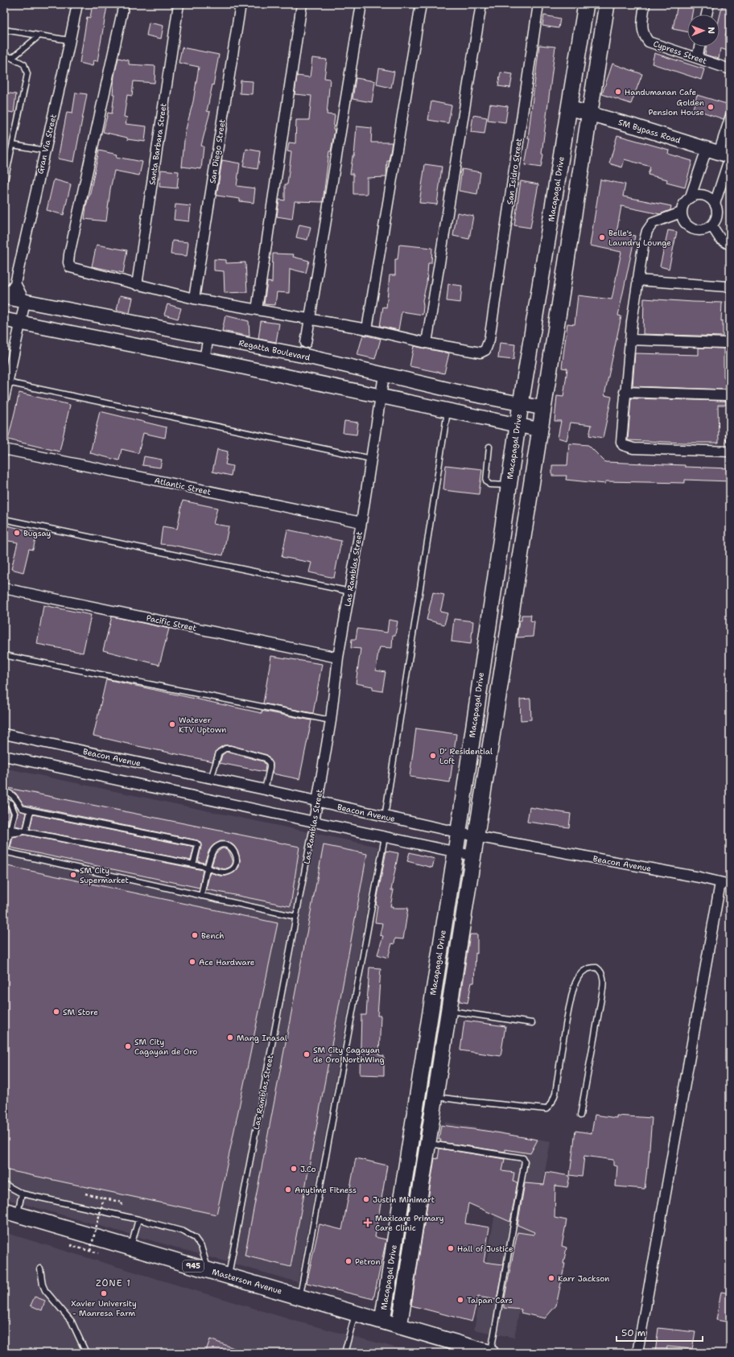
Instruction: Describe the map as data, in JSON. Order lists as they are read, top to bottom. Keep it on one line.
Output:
{"streets":{"main road":["Macapagal Drive","945","Masterson Avenue"],"street":["Cypress Street","SM Bypass Road","Gran Via Street","Santa Barbara Street","San Diego Street","San Isidro Street","Regatta Boulevard","Atlantic Street","Las Ramblas Street","Pacific Street","Beacon Avenue"]},"crossings":[["SM Bypass Road","Macapagal Drive"],["Gran Via Street","Regatta Boulevard"],["Macapagal Drive","Regatta Boulevard"],["Macapagal Drive","Beacon Avenue"],["Macapagal Drive","Masterson Avenue"],["Regatta Boulevard","Las Ramblas Street"],["Atlantic Street","Las Ramblas Street"],["Las Ramblas Street","Pacific Street"],["Las Ramblas Street","Beacon Avenue"],["Las Ramblas Street","Masterson Avenue"]],"districts":["ZONE 1"],"places":{"other":["Handumanan Cafe","Golden Pension House","Belle's Laundry Lounge","Bugsay","Watever KTV Uptown","D' Residential Loft","SM City Supermarket","Bench","Ace Hardware","SM Store","Mang Inasal","SM City Cagayan de Oro","SM City Cagayan de Oro NorthWing","J.Co","Anytime Fitness","Justin Minimart","Hall of Justice","Petron","Karr Jackson","Xavier University - Manresa Farm","Taipan Cars"],"health":["Maxicare Primary Care Clinic"]},"scale_bar":"50 m","north":"right"}
